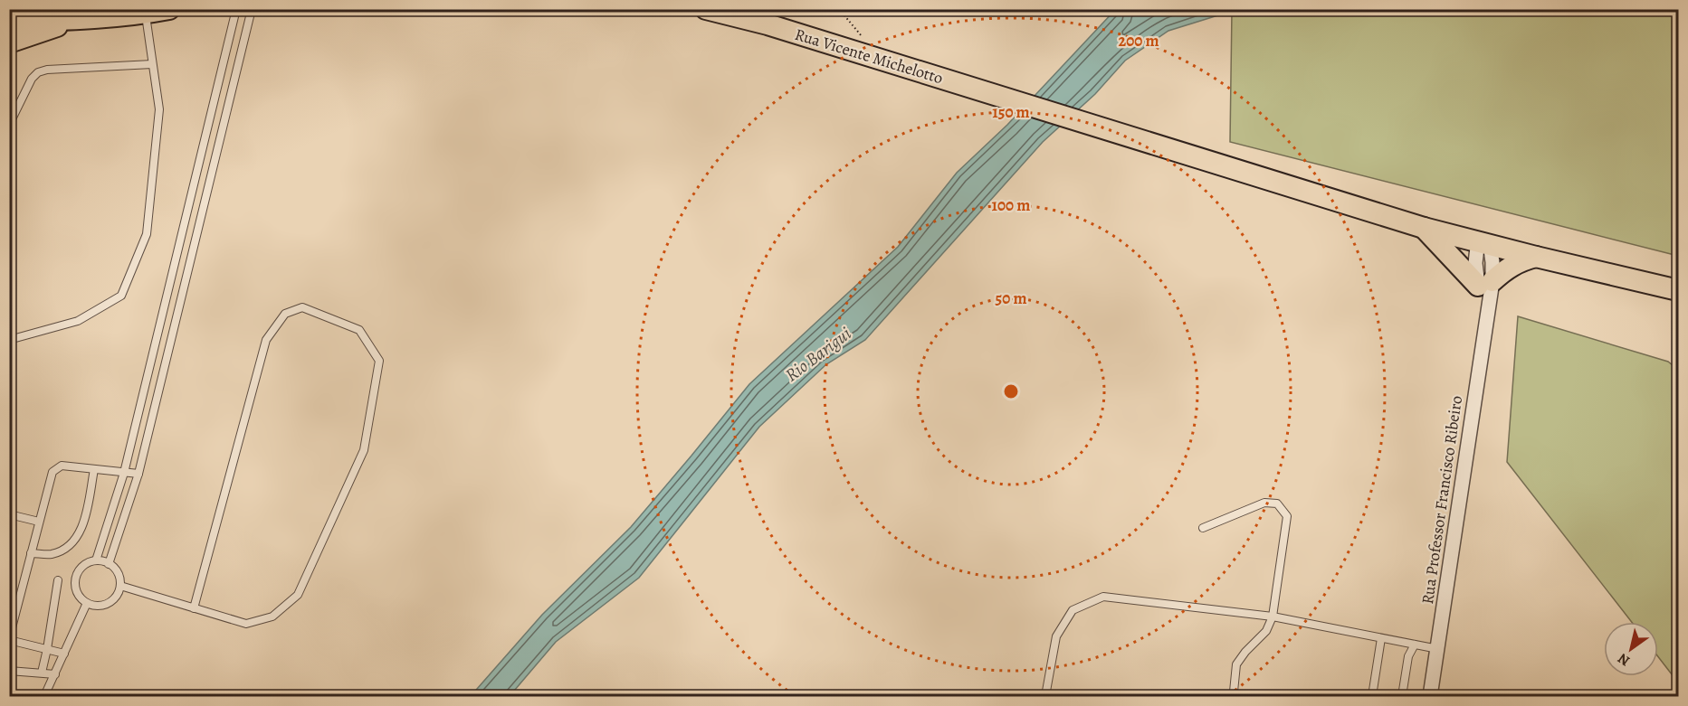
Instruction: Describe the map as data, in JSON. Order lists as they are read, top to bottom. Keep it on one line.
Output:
{"streets":{"main road":["Rua Vicente Michelotto"],"street":["Rua Professor Francisco Ribeiro"]},"crossings":[["Rua Vicente Michelotto","Rua Professor Francisco Ribeiro"]],"water":["Rio Barigui"],"north":"bottom left","rings":["200 m","150 m","100 m","50 m"]}
